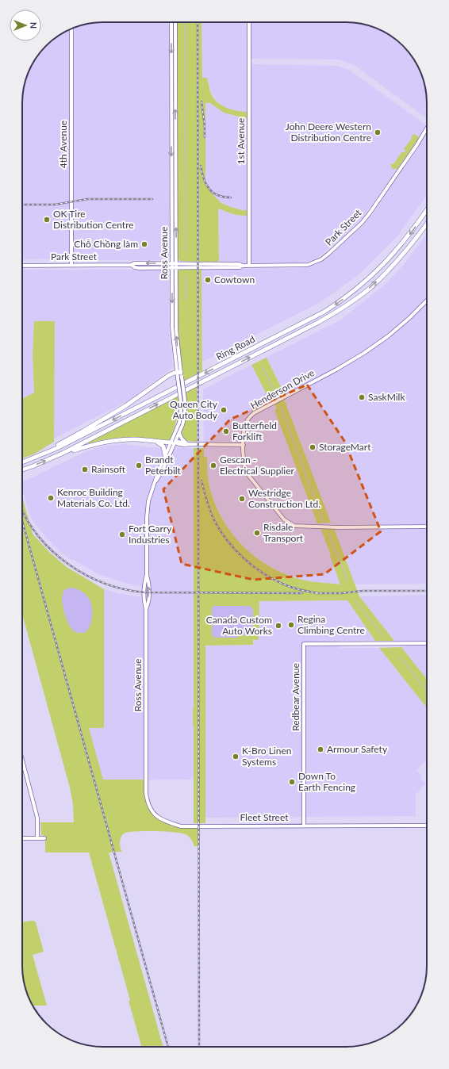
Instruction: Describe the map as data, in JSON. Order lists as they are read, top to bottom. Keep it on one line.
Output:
{"streets":{"highway":["Ring Road"],"street":["1st Avenue","4th Avenue","Park Street","Ross Avenue","Henderson Drive","Redbear Avenue","Fleet Street"]},"crossings":[["1st Avenue","Park Street"],["4th Avenue","Park Street"],["Park Street","Ross Avenue"],["Ross Avenue","Fleet Street"],["Redbear Avenue","Fleet Street"]],"places":["John Deere Western Distribution Centre","OK Tire Distribution Centre","Chỗ Chồng làm","Cowtown","SaskMilk","Queen City Auto Body","Butterfield Forklift","StorageMart","Brandt Peterbilt","Gescan - Electrical Supplier","Rainsoft","Kenroc Building Materials Co. Ltd.","Westridge Construction Ltd.","Risdale Transport","Fort Garry Industries","Regina Climbing Centre","Canada Custom Auto Works","Armour Safety","K-Bro Linen Systems","Down To Earth Fencing"],"north":"right"}
